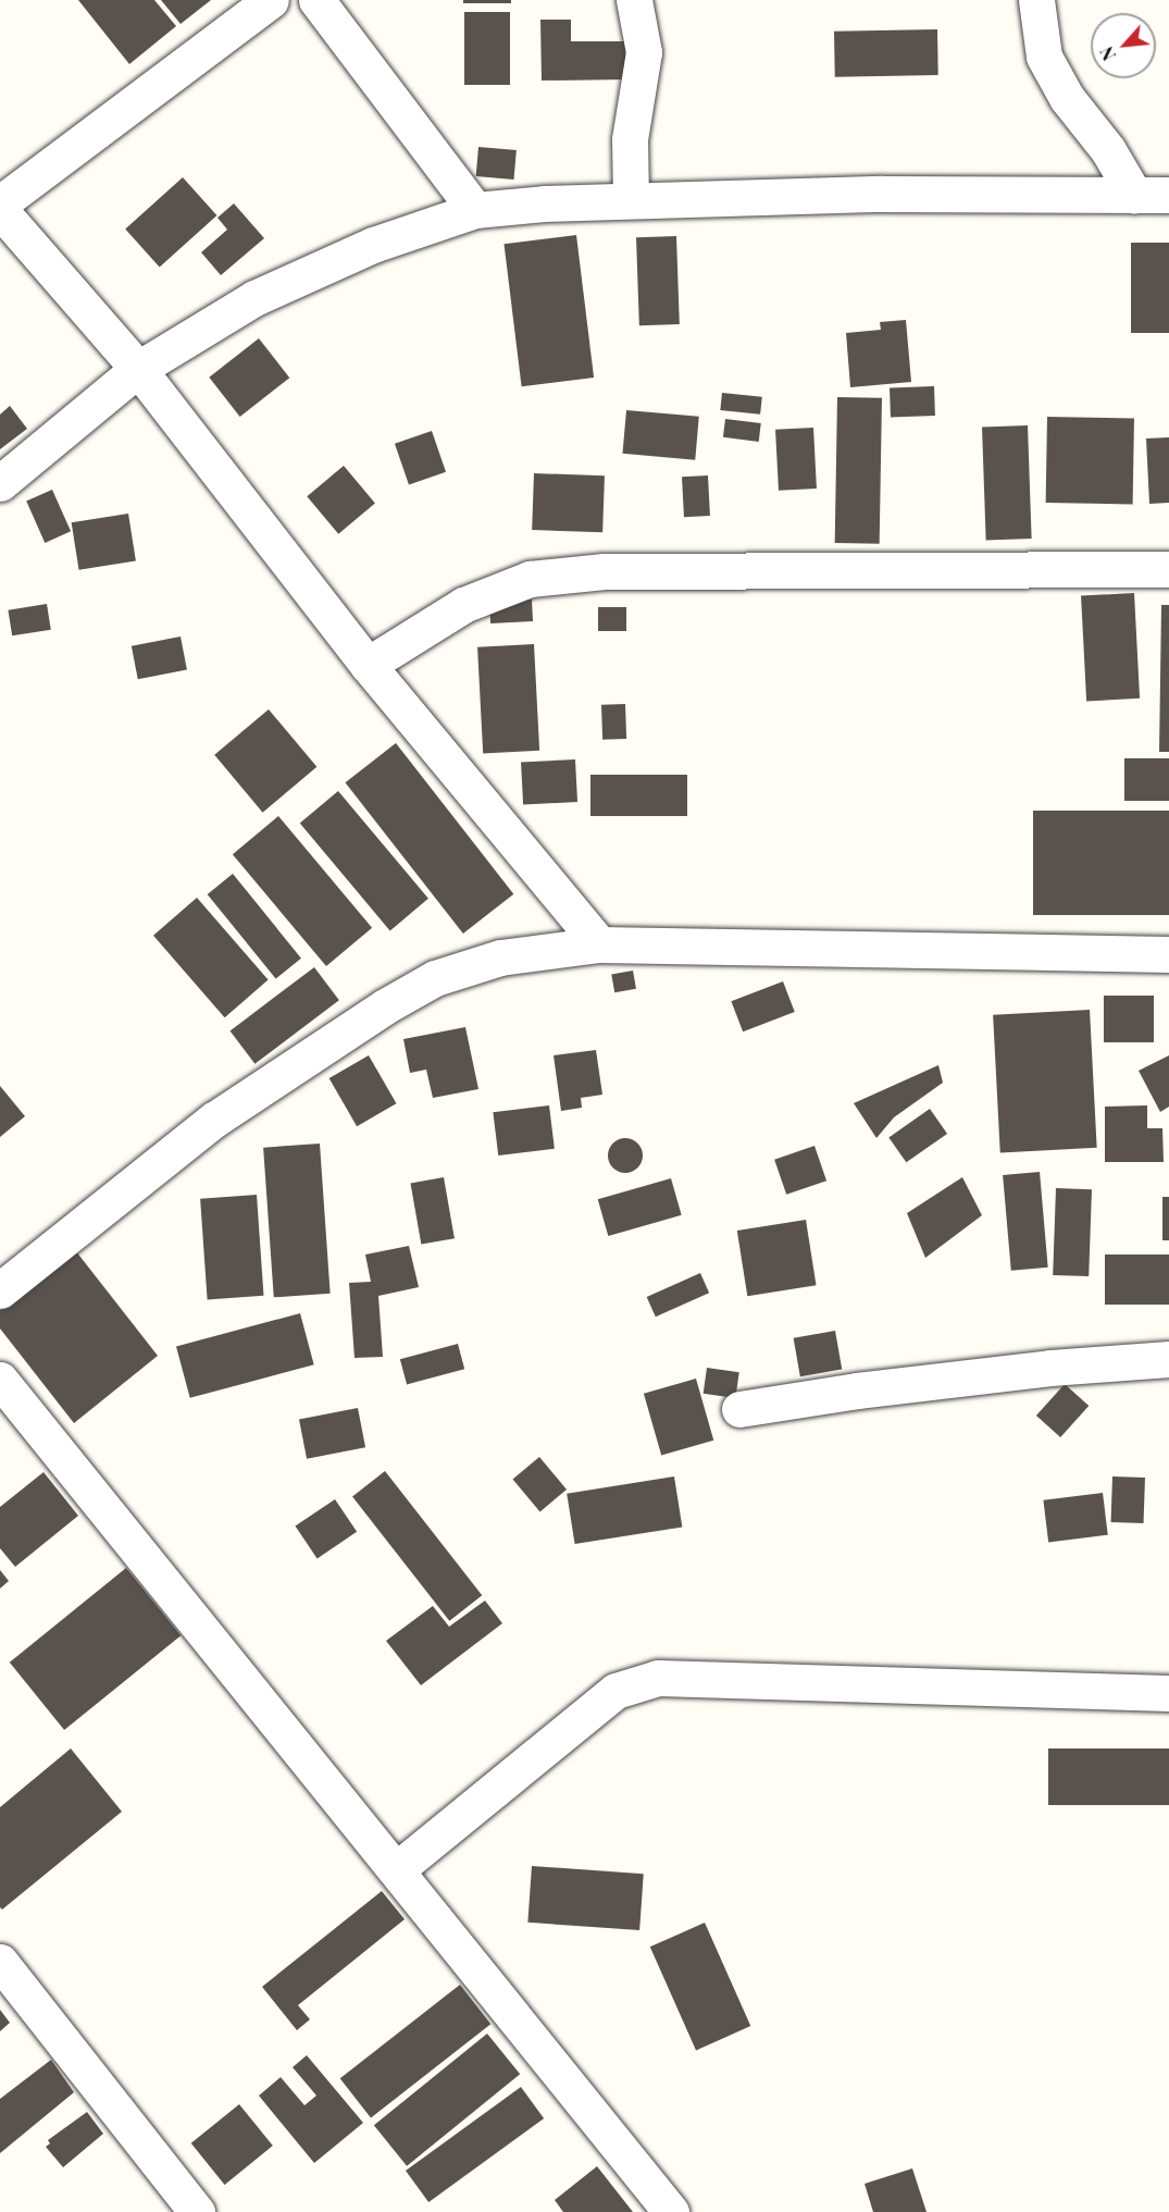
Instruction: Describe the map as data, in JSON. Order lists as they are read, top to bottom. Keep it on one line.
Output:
{"north":"bottom left"}
